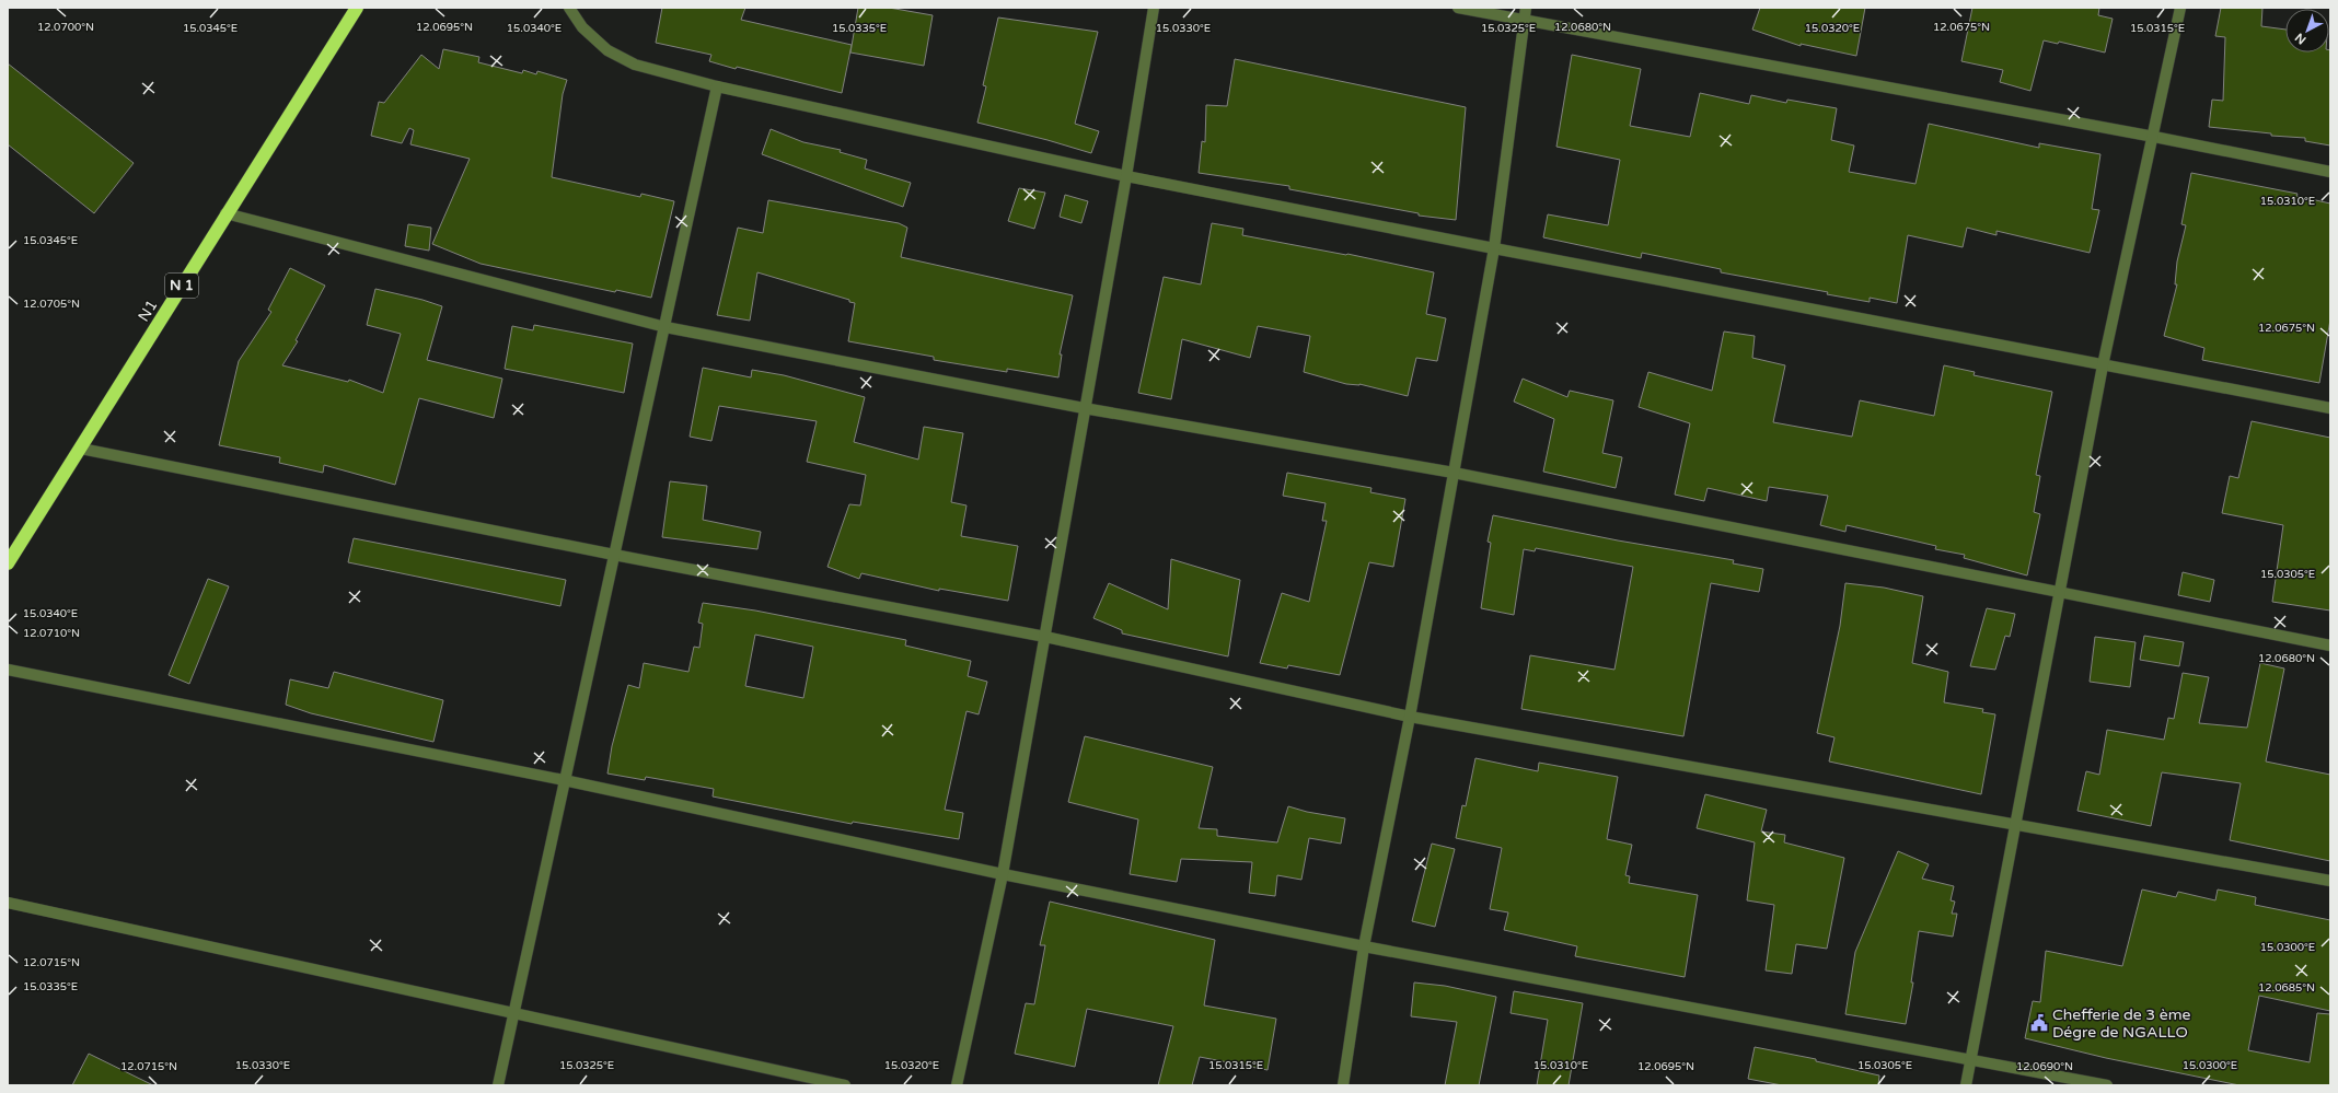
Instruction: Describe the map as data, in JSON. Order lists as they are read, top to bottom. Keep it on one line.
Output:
{"streets":{"highway":["N 1","N1"]},"places":{"public building":["Chefferie de 3 ème Dégre de NGALLO"]},"north":"bottom left","coordinates":["12.0700°N","12.0695°N","12.0680°N","12.0675°N","15.0340°E","15.0345°E","15.0335°E","15.0330°E","15.0325°E","15.0320°E","15.0315°E","15.0310°E","12.0705°N","15.0305°E","12.0710°N","15.0300°E","12.0715°N","12.0685°N","12.0690°N"]}
